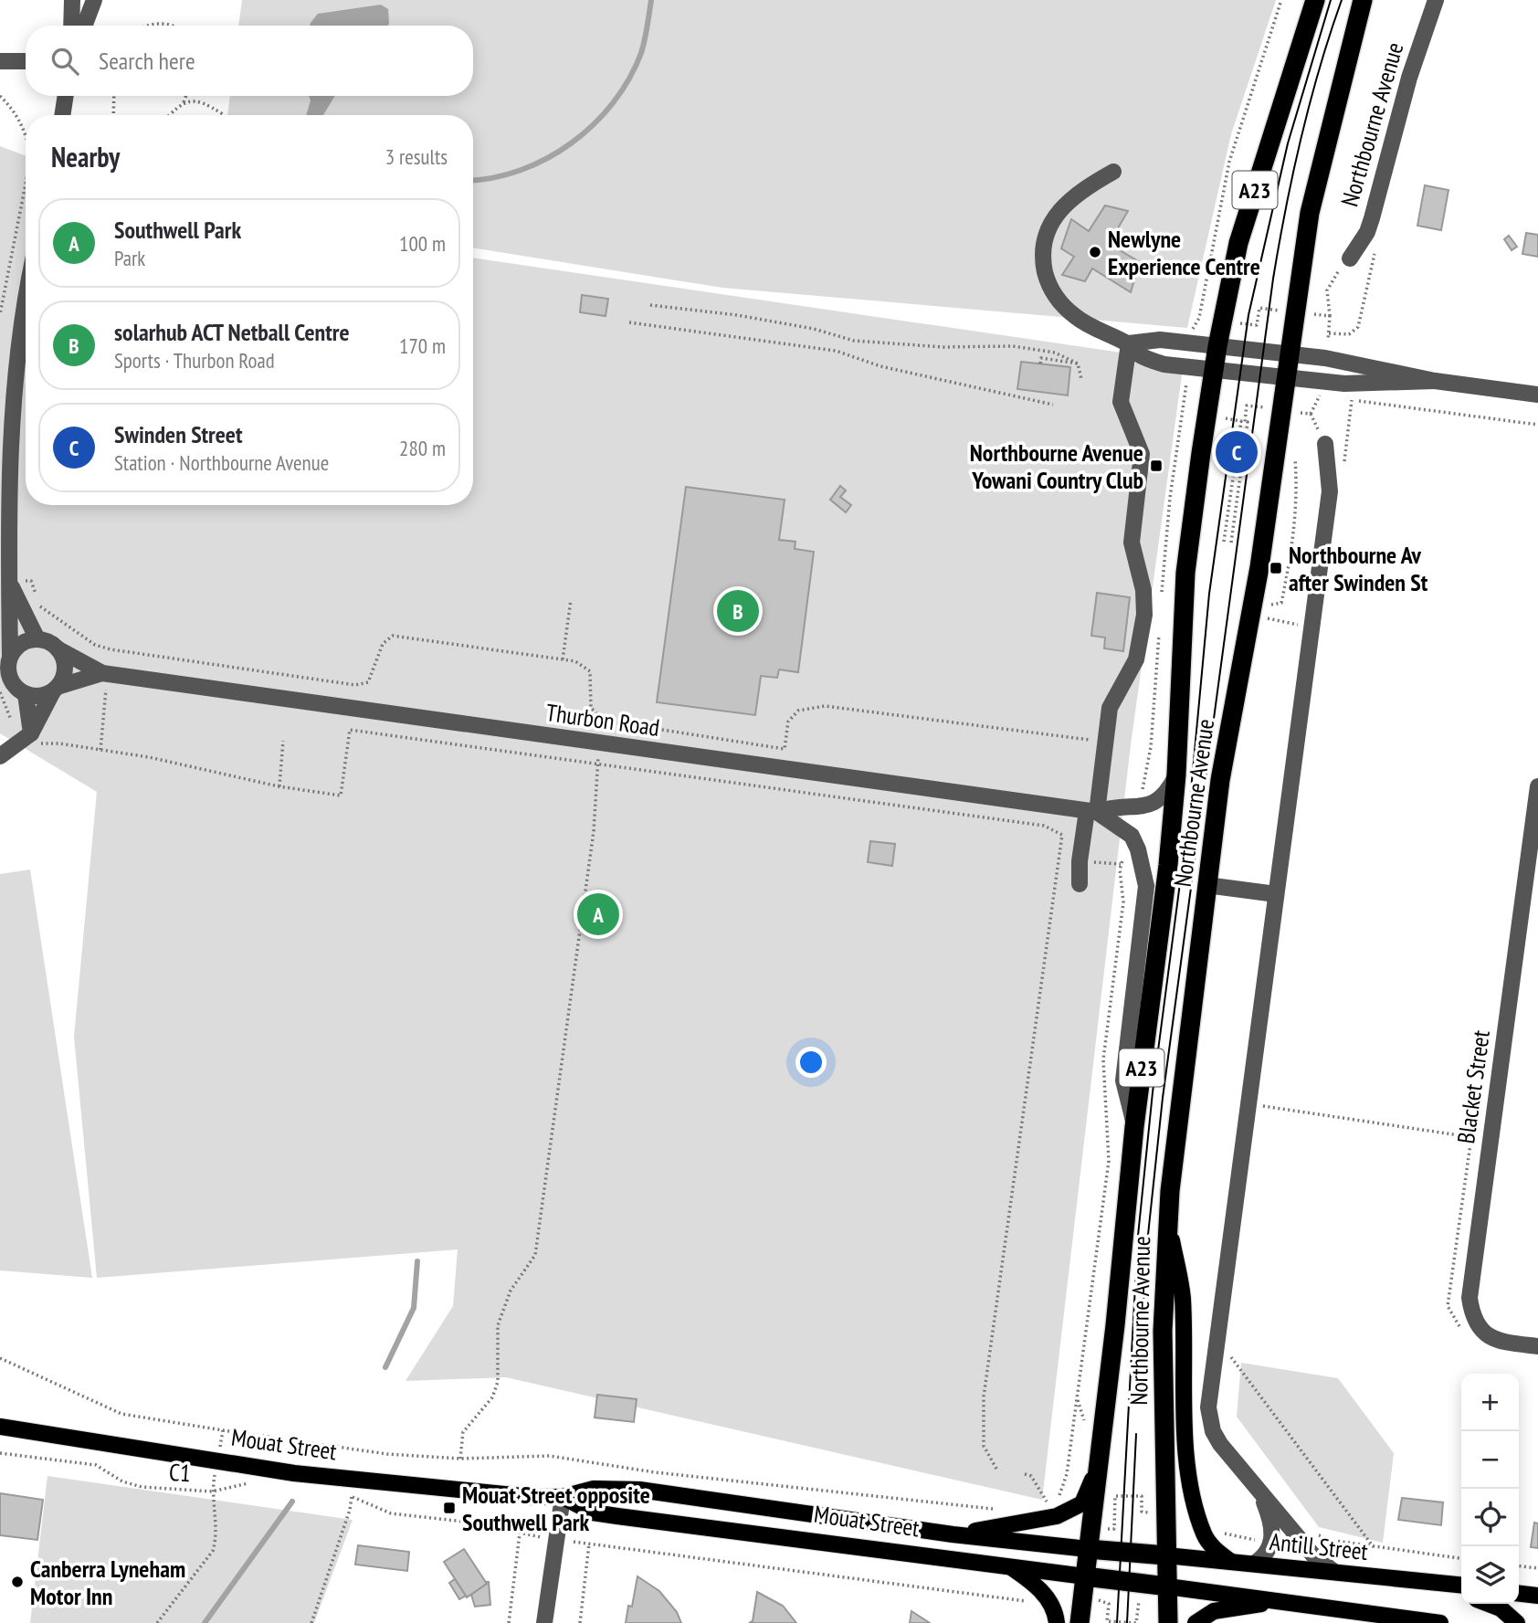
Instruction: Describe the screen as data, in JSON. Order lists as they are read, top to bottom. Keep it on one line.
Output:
{"streets":{"highway":["Northbourne Avenue","A23","Mouat Street"],"main road":["Antill Street"],"street":["Thurbon Road","Blacket Street"],"path":["C1"]},"crossings":[["Northbourne Avenue","Thurbon Road"],["Northbourne Avenue","Mouat Street"],["Northbourne Avenue","Antill Street"],["Mouat Street","Antill Street"]],"places":{"other":["Newlyne Experience Centre","Canberra Lyneham Motor Inn"],"transit":["Northbourne Avenue Yowani Country Club","Northbourne Av after Swinden St","Mouat Street opposite Southwell Park"]},"page":{"search":"Search here","heading":["Nearby","3 results"],"list":[{"mark":"A","name":"Southwell Park","note":"Park","value":"100 m"},{"mark":"B","name":"solarhub ACT Netball Centre","note":"Sports · Thurbon Road","value":"170 m"},{"mark":"C","name":"Swinden Street","note":"Station · Northbourne Avenue","value":"280 m"}],"pins":["C","B","A"],"map_buttons":["+","−"]}}
